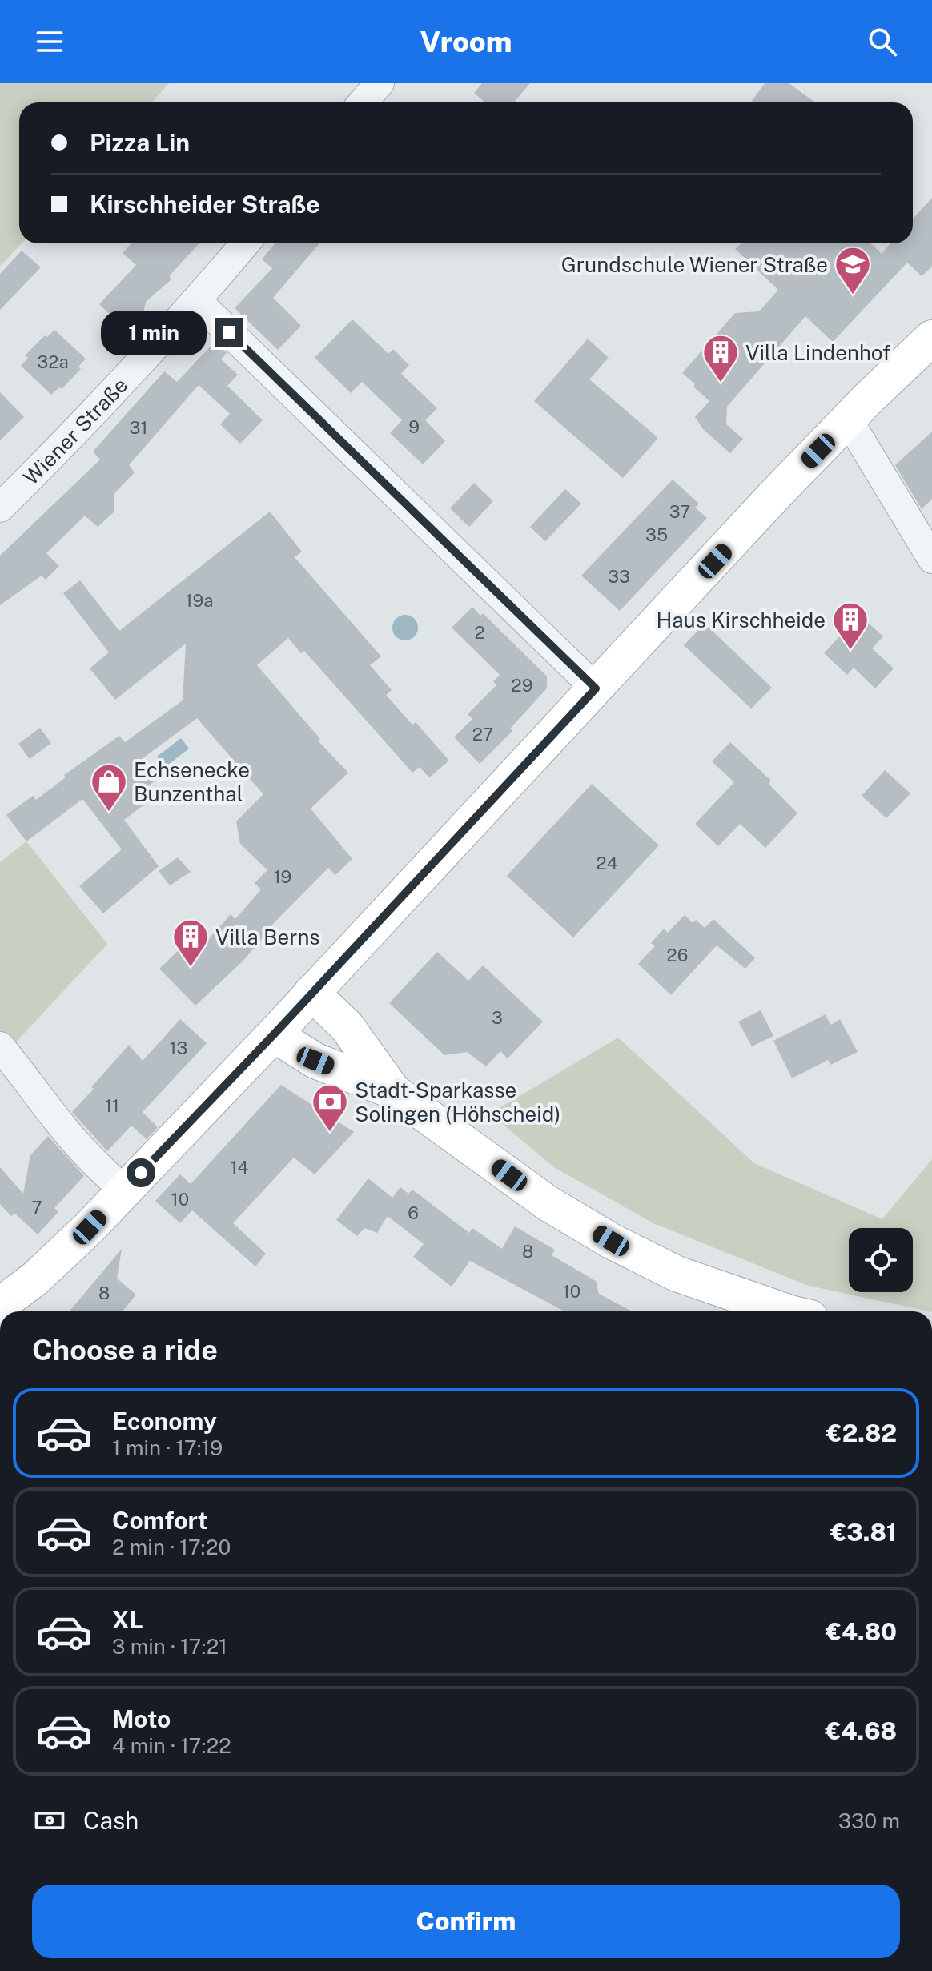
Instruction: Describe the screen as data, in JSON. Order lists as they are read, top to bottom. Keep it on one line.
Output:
{"streets":{"street":["Wiener Straße"]},"places":{"school or university":["Grundschule Wiener Straße"],"building":["Villa Lindenhof","Haus Kirschheide","Villa Berns"],"shop":["Echsenecke Bunzenthal"],"bank":["Stadt-Sparkasse Solingen (Höhscheid)"]},"house_numbers":["32a","9","31","37","35","33","19a","2","29","27","24","19","26","3","13","11","14","10","7","6","8","10","8"],"page":{"header":"Vroom","banner":["Pizza Lin","Kirschheider Straße"],"bubble":"1 min","heading":"Choose a ride","list":[{"name":"Economy","note":"1 min · 17:19","value":"€2.82"},{"name":"Comfort","note":"2 min · 17:20","value":"€3.81"},{"name":"XL","note":"3 min · 17:21","value":"€4.80"},{"name":"Moto","note":"4 min · 17:22","value":"€4.68"}],"pay":["Cash","330 m"],"buttons":"Confirm"}}
